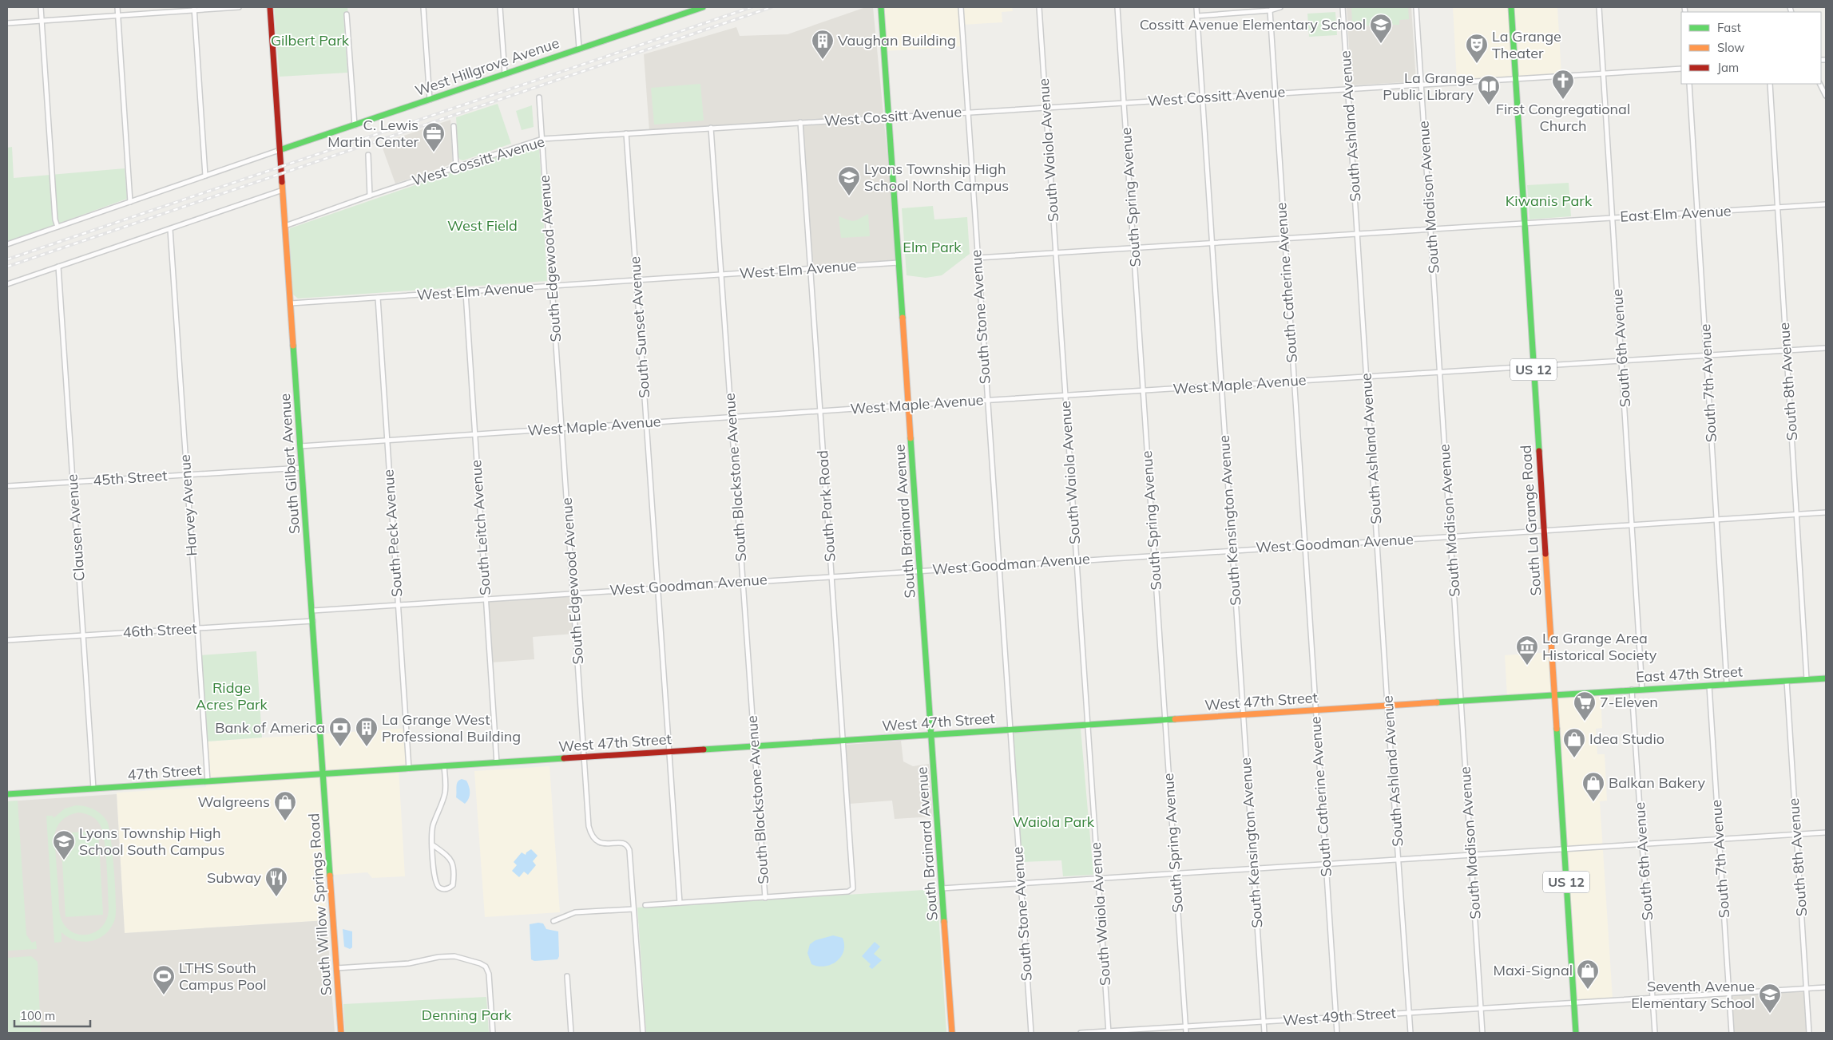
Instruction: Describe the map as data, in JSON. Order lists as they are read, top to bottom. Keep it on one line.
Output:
{"streets":{"main road":["West Hillgrove Avenue","US 12","South Gilbert Avenue","South La Grange Road","South Brainard Avenue","East 47th Street","West 47th Street","47th Street","South Willow Springs Road"],"street":["West Cossitt Avenue","South Ashland Avenue","South Waiola Avenue","South Spring Avenue","South Madison Avenue","East Elm Avenue","South Edgewood Avenue","West Elm Avenue","South Catherine Avenue","South Stone Avenue","South Sunset Avenue","South 6th Avenue","South 8th Avenue","South 7th Avenue","West Maple Avenue","South Blackstone Avenue","45th Street","Harvey Avenue","South Park Road","South Kensington Avenue","Clausen Avenue","South Leitch Avenue","South Peck Avenue","West Goodman Avenue","46th Street","West 49th Street"]},"crossings":[["West Hillgrove Avenue","South Gilbert Avenue"],["West Cossitt Avenue","South Ashland Avenue"],["West Cossitt Avenue","South Waiola Avenue"],["West Cossitt Avenue","South Spring Avenue"],["West Cossitt Avenue","South Madison Avenue"],["West Cossitt Avenue","South Edgewood Avenue"],["West Cossitt Avenue","South Catherine Avenue"],["West Cossitt Avenue","South Stone Avenue"],["West Cossitt Avenue","South Sunset Avenue"],["West Cossitt Avenue","South 6th Avenue"],["West Cossitt Avenue","South Gilbert Avenue"],["West Cossitt Avenue","South Blackstone Avenue"],["West Cossitt Avenue","South Park Road"],["West Cossitt Avenue","South Kensington Avenue"],["West Cossitt Avenue","South La Grange Road"],["West Cossitt Avenue","South Brainard Avenue"],["South Ashland Avenue","West Maple Avenue"],["South Ashland Avenue","West Goodman Avenue"],["South Ashland Avenue","West 47th Street"],["South Ashland Avenue","West 49th Street"],["South Waiola Avenue","West Maple Avenue"],["South Waiola Avenue","West Goodman Avenue"],["South Waiola Avenue","West 47th Street"],["South Waiola Avenue","West 49th Street"],["South Spring Avenue","West Maple Avenue"],["South Spring Avenue","West Goodman Avenue"],["South Spring Avenue","West 47th Street"],["South Spring Avenue","West 49th Street"],["South Madison Avenue","West Maple Avenue"],["South Madison Avenue","West Goodman Avenue"],["South Madison Avenue","West 47th Street"],["South Madison Avenue","West 49th Street"],["East Elm Avenue","South 6th Avenue"],["East Elm Avenue","South 8th Avenue"],["East Elm Avenue","South 7th Avenue"],["East Elm Avenue","South La Grange Road"],["South Edgewood Avenue","West Elm Avenue"],["South Edgewood Avenue","West Maple Avenue"],["South Edgewood Avenue","West Goodman Avenue"],["South Edgewood Avenue","West 47th Street"],["West Elm Avenue","South Sunset Avenue"],["West Elm Avenue","South Gilbert Avenue"],["West Elm Avenue","South Blackstone Avenue"],["West Elm Avenue","South Park Road"],["West Elm Avenue","South Brainard Avenue"],["West Elm Avenue","South Leitch Avenue"],["West Elm Avenue","South Peck Avenue"],["South Catherine Avenue","West Maple Avenue"],["South Catherine Avenue","West Goodman Avenue"],["South Catherine Avenue","West 47th Street"],["South Catherine Avenue","West 49th Street"],["South Stone Avenue","West Maple Avenue"],["South Stone Avenue","West Goodman Avenue"],["South Stone Avenue","West 47th Street"],["South Sunset Avenue","West Maple Avenue"],["South Sunset Avenue","West Goodman Avenue"],["South Sunset Avenue","West 47th Street"],["South 6th Avenue","West Maple Avenue"],["South 6th Avenue","West Goodman Avenue"],["South 6th Avenue","East 47th Street"],["South 6th Avenue","West 49th Street"],["South 8th Avenue","West Maple Avenue"],["South 8th Avenue","West Goodman Avenue"],["South 8th Avenue","East 47th Street"],["South 8th Avenue","West 49th Street"],["South 7th Avenue","West Maple Avenue"],["South 7th Avenue","West Goodman Avenue"],["South 7th Avenue","East 47th Street"],["South 7th Avenue","West 49th Street"],["West Maple Avenue","South Gilbert Avenue"],["West Maple Avenue","South Blackstone Avenue"],["West Maple Avenue","South Park Road"],["West Maple Avenue","South Kensington Avenue"],["West Maple Avenue","South La Grange Road"],["West Maple Avenue","South Brainard Avenue"],["West Maple Avenue","South Leitch Avenue"],["West Maple Avenue","South Peck Avenue"],["South Gilbert Avenue","45th Street"],["South Gilbert Avenue","West Goodman Avenue"],["South Gilbert Avenue","46th Street"],["South Gilbert Avenue","West 47th Street"],["South Gilbert Avenue","47th Street"],["South Gilbert Avenue","South Willow Springs Road"],["South Blackstone Avenue","South Park Road"],["South Blackstone Avenue","West Goodman Avenue"],["South Blackstone Avenue","West 47th Street"],["45th Street","Harvey Avenue"],["45th Street","Clausen Avenue"],["Harvey Avenue","46th Street"],["Harvey Avenue","47th Street"],["South Park Road","West Goodman Avenue"],["South Park Road","West 47th Street"],["South Kensington Avenue","West Goodman Avenue"],["South Kensington Avenue","West 47th Street"],["South Kensington Avenue","West 49th Street"],["South La Grange Road","West Goodman Avenue"],["South La Grange Road","East 47th Street"],["South La Grange Road","West 47th Street"],["South La Grange Road","West 49th Street"],["South Brainard Avenue","West Goodman Avenue"],["South Brainard Avenue","West 47th Street"],["Clausen Avenue","46th Street"],["Clausen Avenue","47th Street"],["South Leitch Avenue","West Goodman Avenue"],["South Leitch Avenue","West 47th Street"],["South Peck Avenue","West Goodman Avenue"],["South Peck Avenue","West 47th Street"],["East 47th Street","West 47th Street"],["West 47th Street","47th Street"],["West 47th Street","South Willow Springs Road"],["47th Street","South Willow Springs Road"]],"parks":["Gilbert Park","Kiwanis Park","West Field","Elm Park","Ridge Acres Park","Waiola Park","Denning Park"],"places":{"school or university":["Cossitt Avenue Elementary School","Lyons Township High School North Campus","Lyons Township High School South Campus","Seventh Avenue Elementary School"],"building":["Vaughan Building","La Grange West Professional Building"],"theatre":["La Grange Theater"],"church":["First Congregational Church"],"library":["La Grange Public Library"],"office":["C. Lewis Martin Center"],"museum":["La Grange Area Historical Society"],"supermarket":["7-Eleven"],"bank":["Bank of America"],"shop":["Idea Studio","Balkan Bakery","Walgreens","Maxi-Signal"],"restaurant":["Subway"],"sports":["LTHS South Campus Pool"]},"legend":["Fast","Slow","Jam"],"scale_bar":"100 m"}
